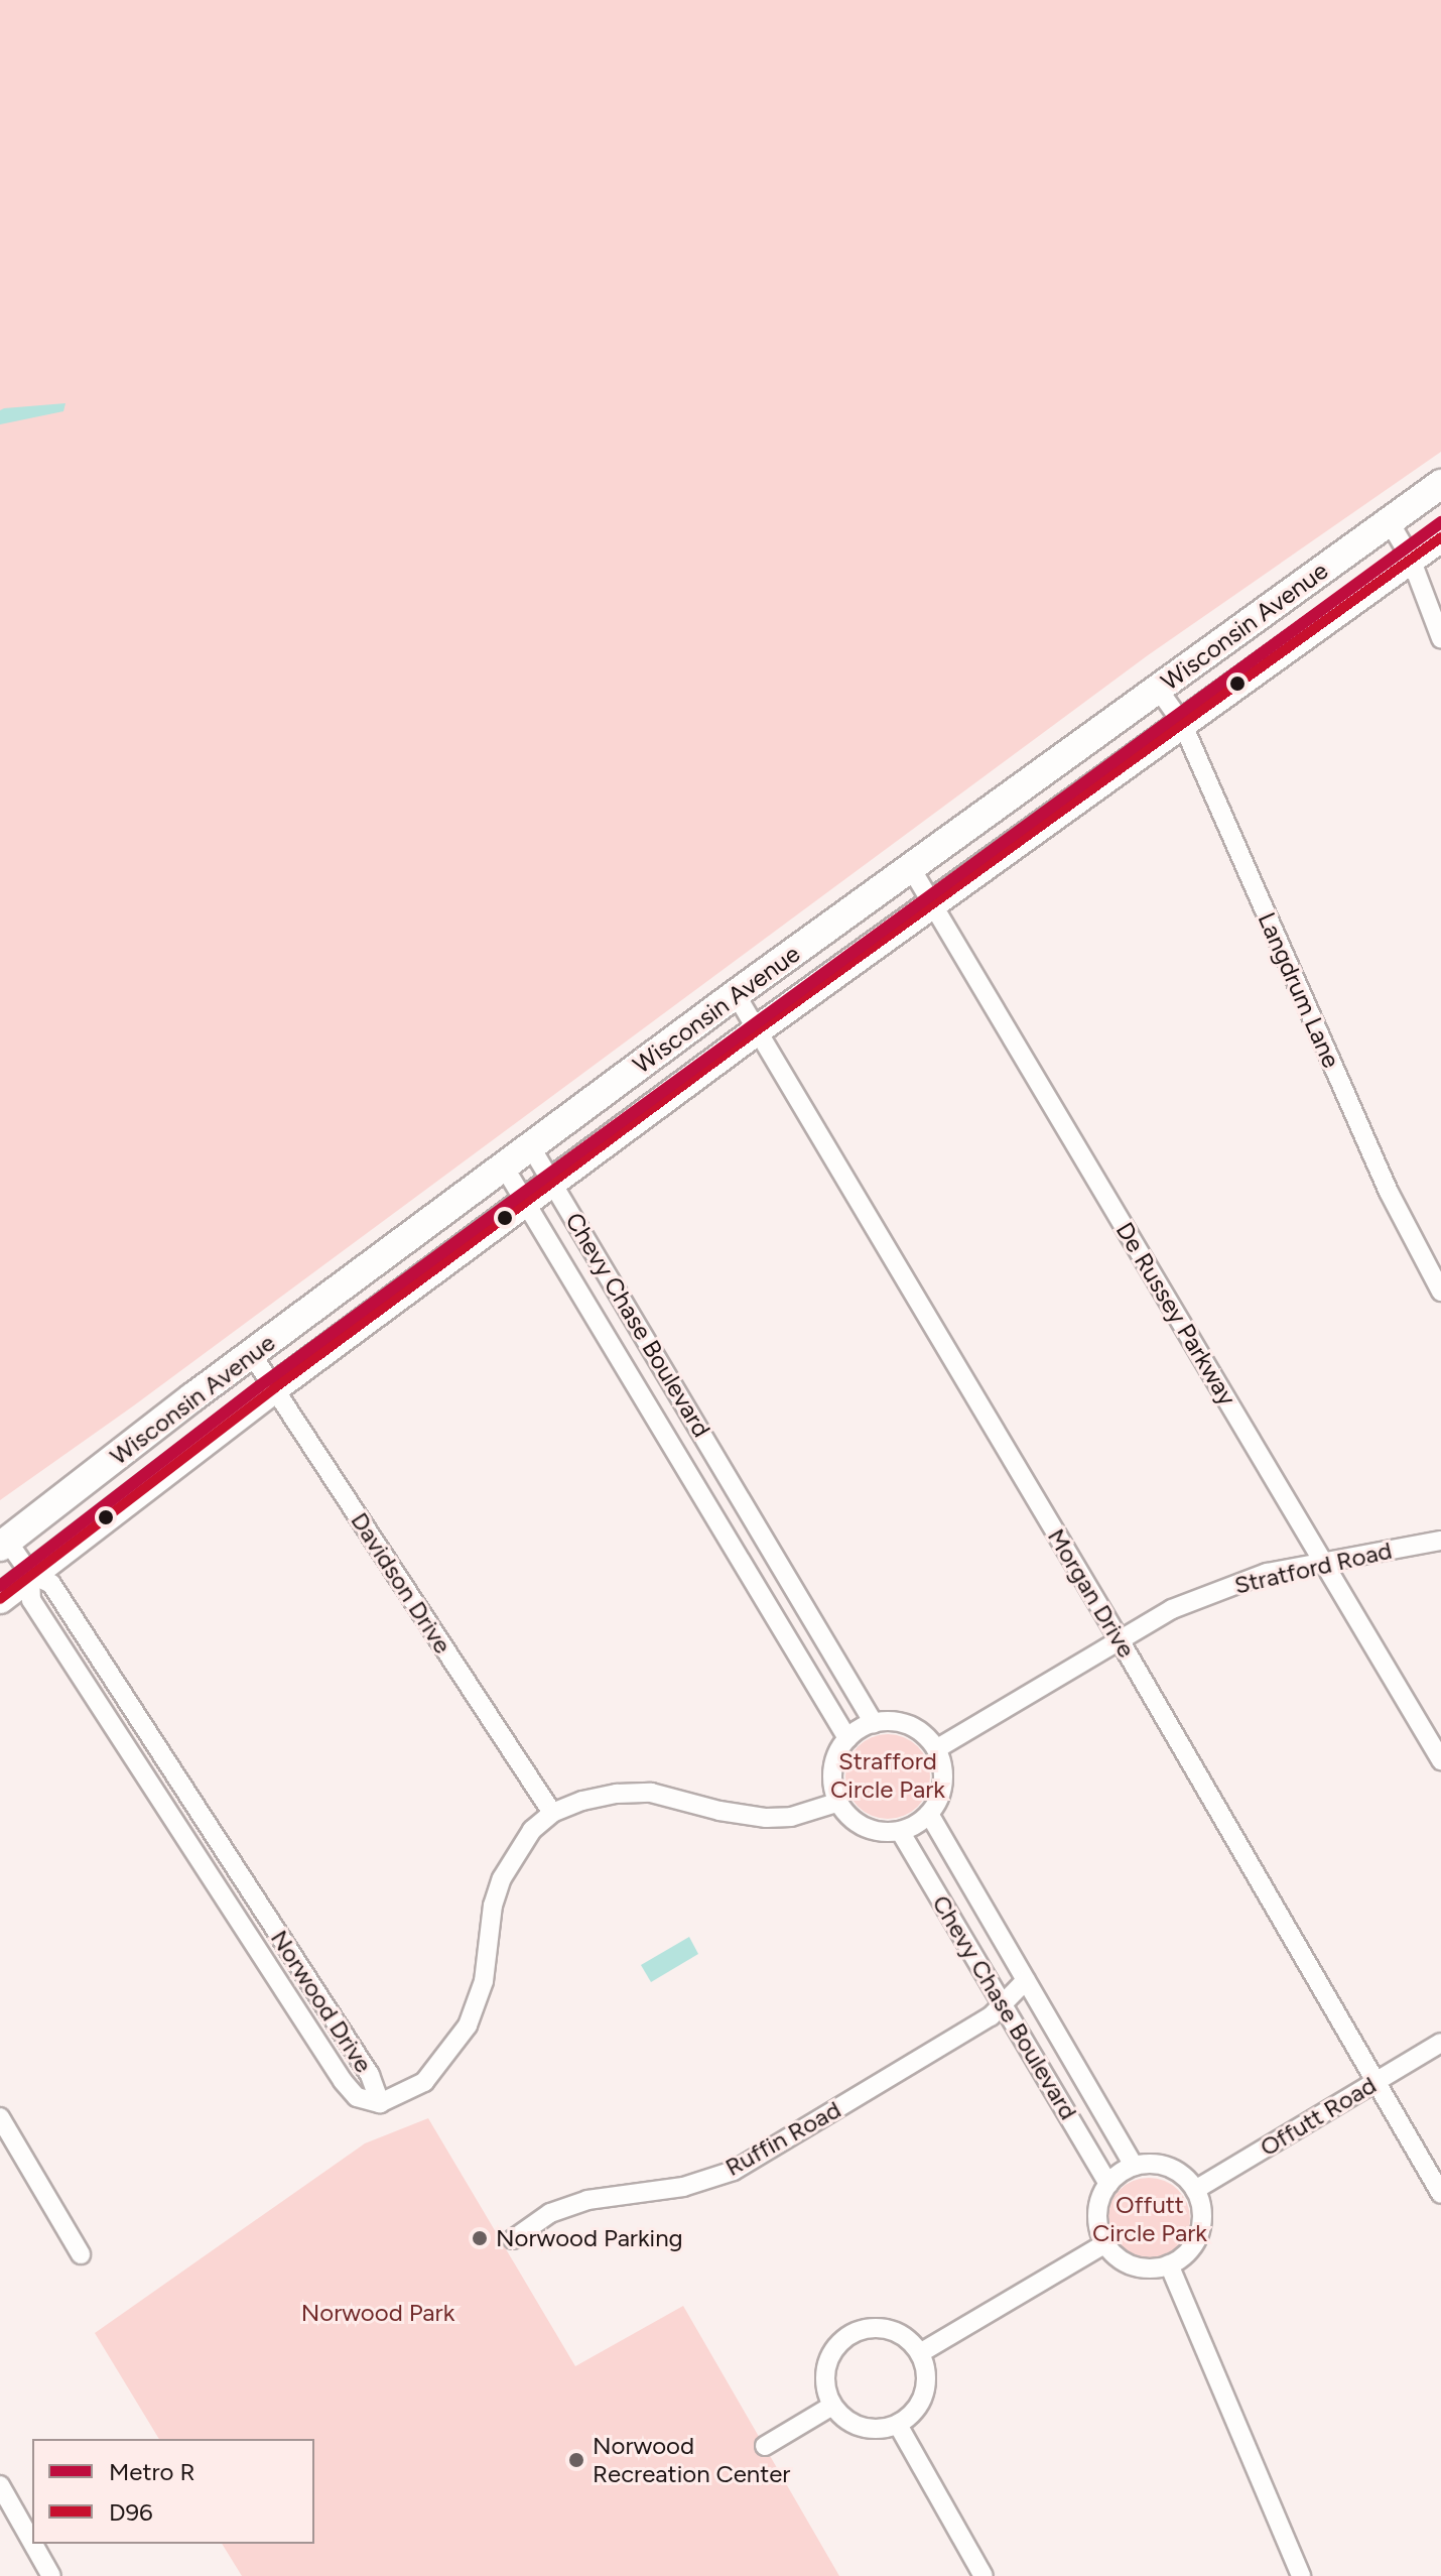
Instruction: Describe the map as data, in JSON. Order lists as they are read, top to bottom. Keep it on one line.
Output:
{"streets":{"main road":["Wisconsin Avenue"],"street":["Langdrum Lane","De Russey Parkway","Chevy Chase Boulevard","Stratford Road","Davidson Drive","Morgan Drive","Norwood Drive","Offutt Road","Ruffin Road"]},"crossings":[["Wisconsin Avenue","Langdrum Lane"],["Wisconsin Avenue","De Russey Parkway"],["Wisconsin Avenue","Chevy Chase Boulevard"],["Wisconsin Avenue","Davidson Drive"],["Wisconsin Avenue","Morgan Drive"],["Wisconsin Avenue","Norwood Drive"],["De Russey Parkway","Stratford Road"],["Chevy Chase Boulevard","Stratford Road"],["Chevy Chase Boulevard","Offutt Road"],["Chevy Chase Boulevard","Ruffin Road"],["Stratford Road","Morgan Drive"],["Morgan Drive","Offutt Road"]],"parks":["Strafford Circle Park","Offutt Circle Park","Norwood Park"],"places":["Norwood Parking","Norwood Recreation Center"],"lines":["metro line R","transit line D96"],"legend":["Metro R","D96"]}
